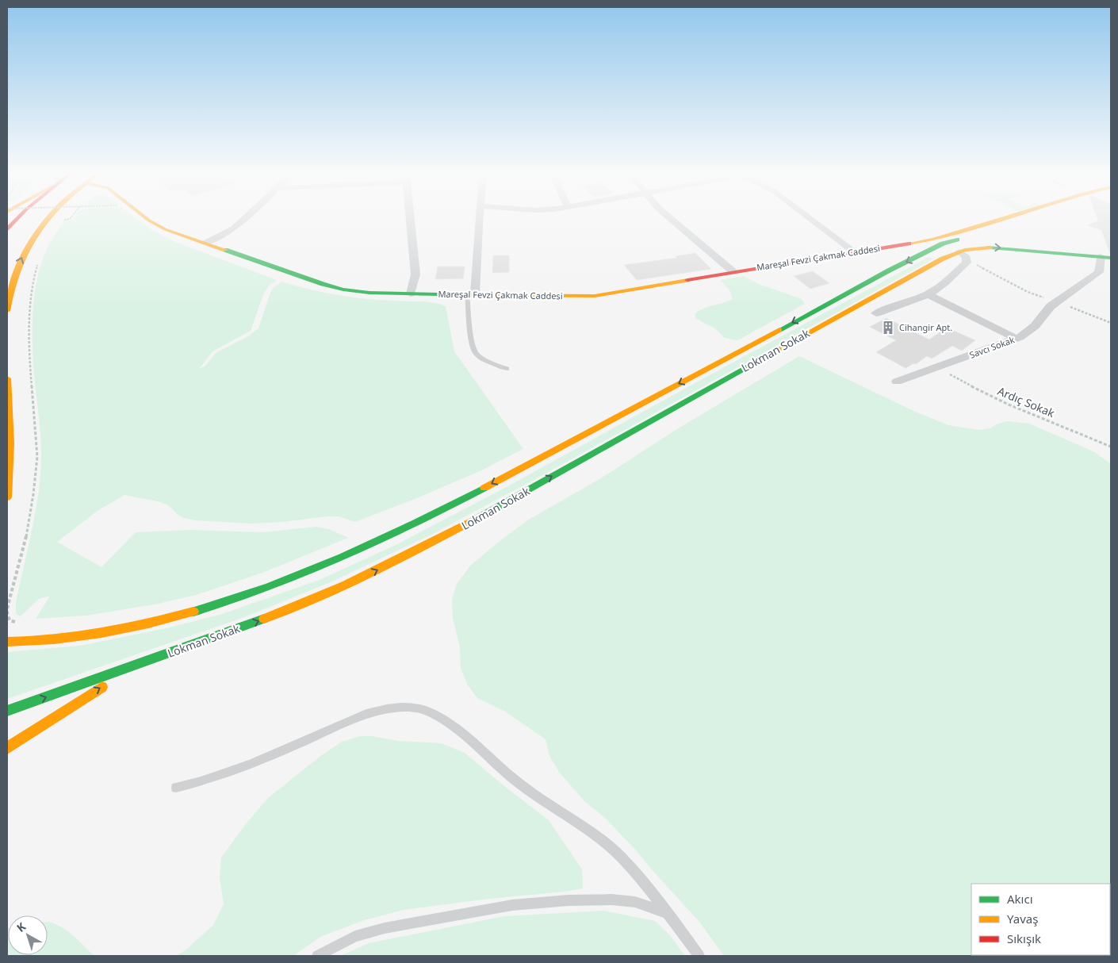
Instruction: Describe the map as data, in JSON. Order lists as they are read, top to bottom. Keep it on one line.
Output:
{"streets":{"main road":["Mareşal Fevzi Çakmak Caddesi","Lokman Sokak"],"street":["Savcı Sokak"],"path":["Ardıç Sokak"]},"crossings":[["Savcı Sokak","Ardıç Sokak"]],"places":{"building":["Cihangir Apt."]},"legend":["Akıcı","Yavaş","Sıkışık"],"north":"top left"}
